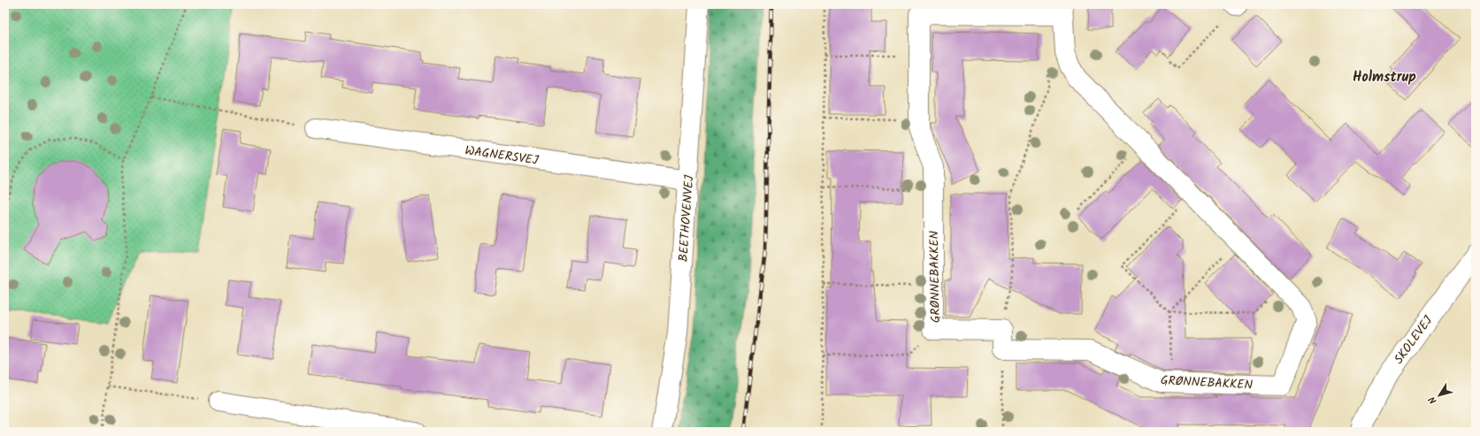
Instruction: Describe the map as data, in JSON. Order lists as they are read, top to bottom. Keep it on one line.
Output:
{"streets":{"street":["WAGNERSVEJ","BEETHOVENVEJ","GRØNNEBAKKEN","SKOLEVEJ"]},"crossings":[["WAGNERSVEJ","BEETHOVENVEJ"]],"districts":["Holmstrup"],"north":"bottom left"}
